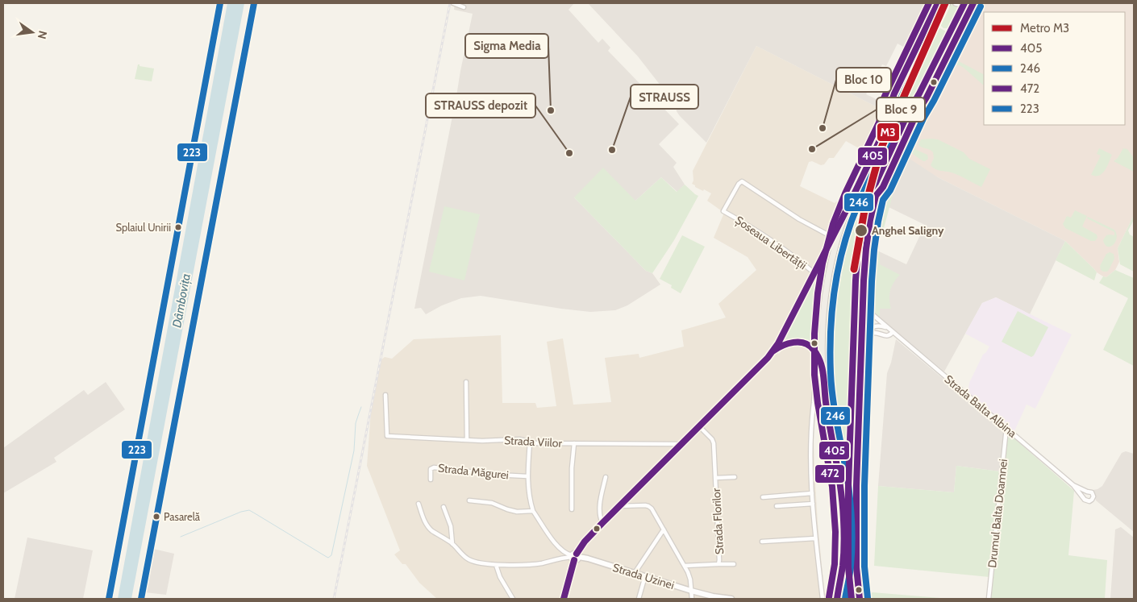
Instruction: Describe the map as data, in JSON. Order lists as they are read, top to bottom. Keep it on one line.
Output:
{"streets":{"main road":["Șoseaua Libertății","Strada Uzinei"],"street":["Strada Balta Albina","Strada Viilor","Strada Măgurei","Drumul Balta Doamnei","Strada Florilor"]},"crossings":[["Șoseaua Libertății","Strada Viilor"],["Șoseaua Libertății","Strada Florilor"],["Șoseaua Libertății","Strada Uzinei"],["Strada Balta Albina","Drumul Balta Doamnei"]],"water":["Dâmbovița"],"places":["Sigma Media","Bloc 10","Bloc 9","STRAUSS","STRAUSS depozit","Splaiul Unirii","Anghel Saligny","Pasarelă"],"lines":["metro line M3","transit line 405","transit line 472","transit line 223","transit line 246"],"legend":["Metro M3","405","246","472","223"],"north":"right"}
